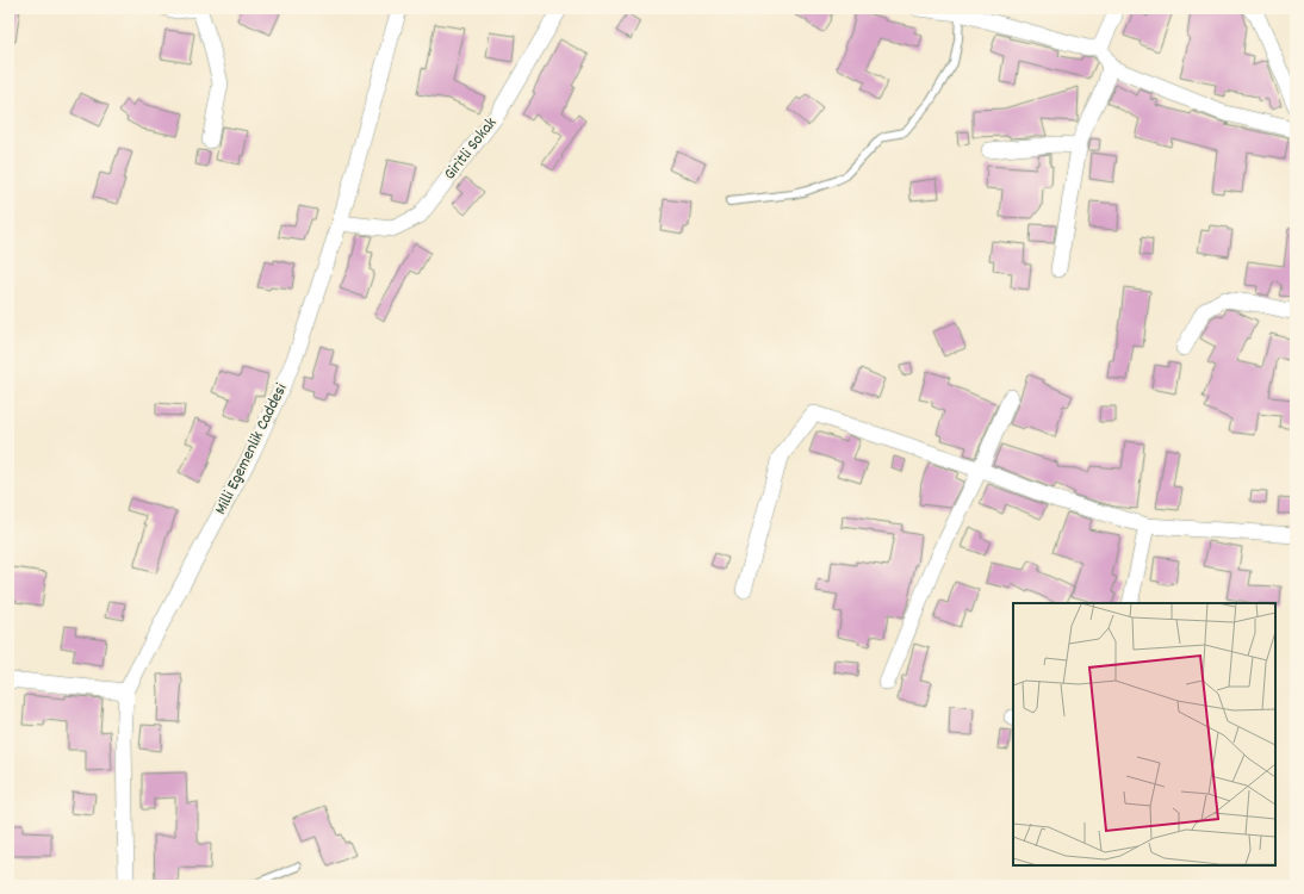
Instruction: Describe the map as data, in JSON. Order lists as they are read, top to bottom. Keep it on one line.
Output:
{"streets":{"street":["Giritli Sokak","Milli Egemenlik Caddesi"]},"crossings":[["Giritli Sokak","Milli Egemenlik Caddesi"]]}
